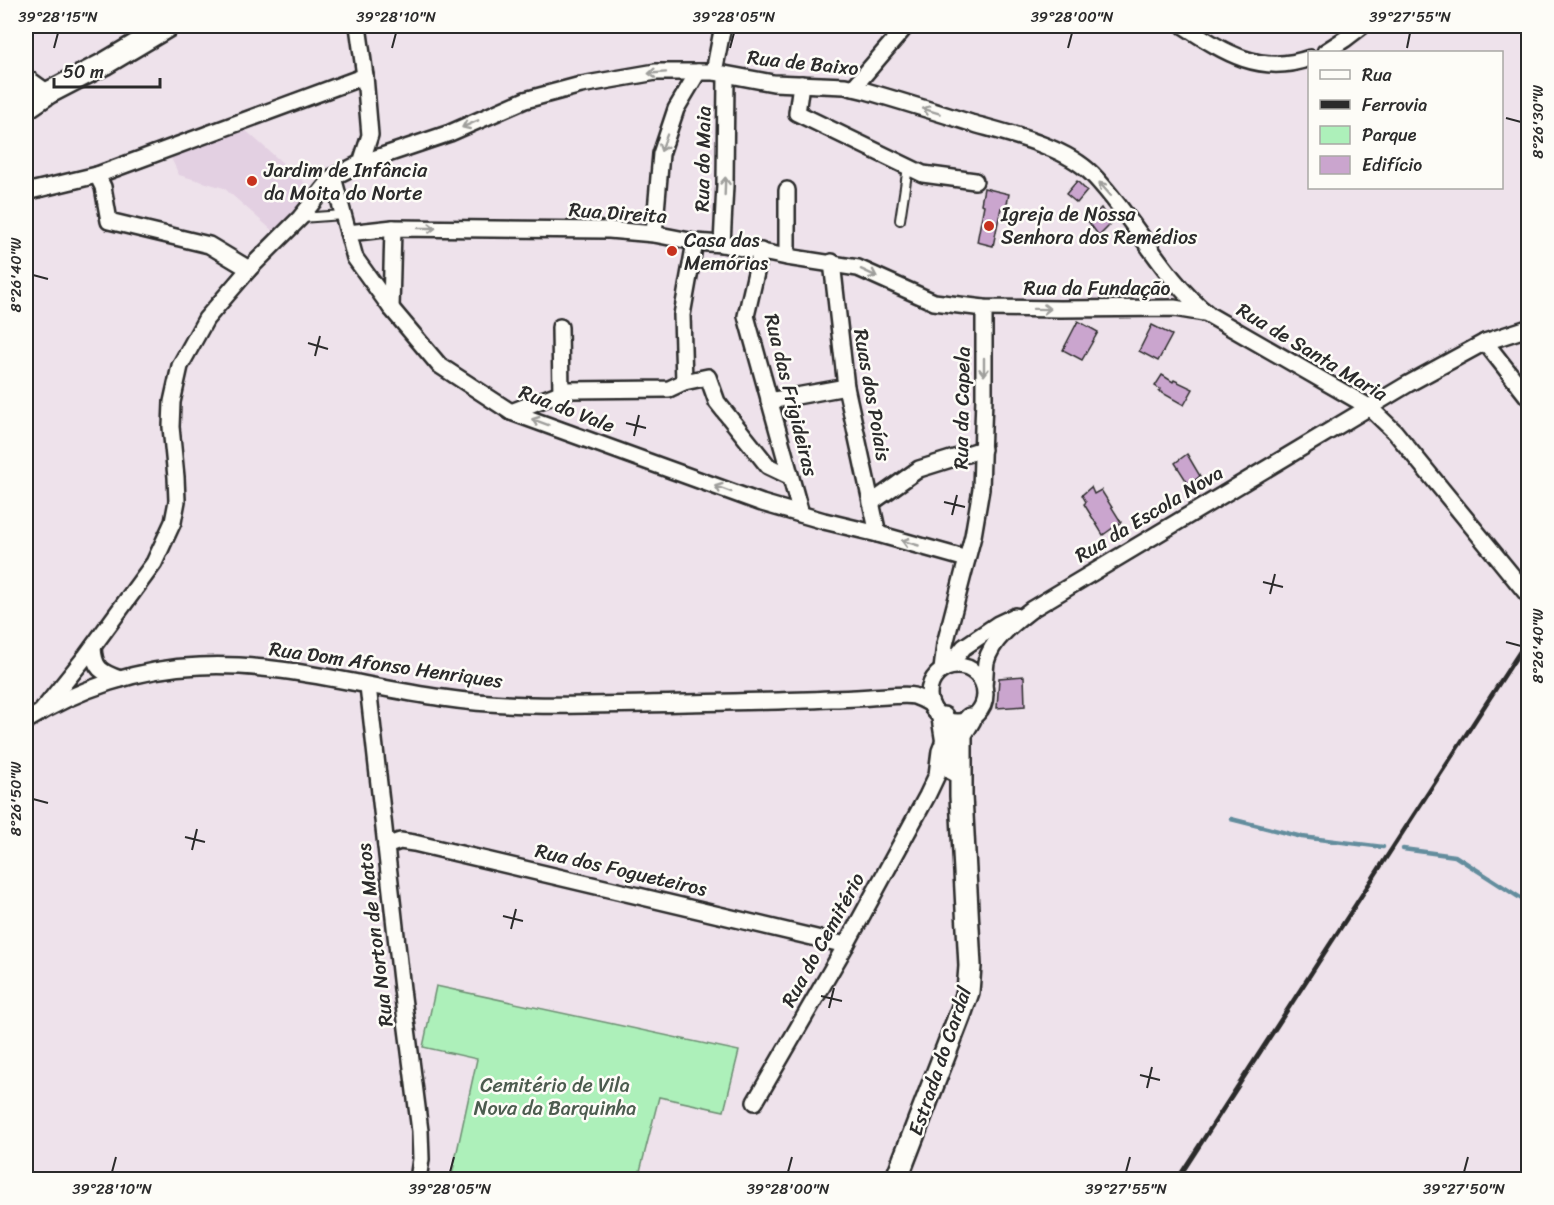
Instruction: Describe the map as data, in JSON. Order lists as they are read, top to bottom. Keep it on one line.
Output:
{"streets":{"street":["Rua de Baixo","Rua do Maia","Rua Direita","Rua da Fundação","Rua de Santa Maria","Rua das Frigideiras","Ruas dos Poíais","Rua da Capela","Rua do Vale","Rua da Escola Nova","Rua Dom Afonso Henriques","Rua dos Fogueteiros","Rua Norton de Matos","Rua do Cemitério","Estrada do Cardal"]},"crossings":[["Rua de Baixo","Rua do Maia"],["Rua de Baixo","Rua da Fundação"],["Rua de Baixo","Rua de Santa Maria"],["Rua de Baixo","Rua do Vale"],["Rua do Maia","Rua Direita"],["Rua Direita","Rua da Fundação"],["Rua Direita","Rua das Frigideiras"],["Rua Direita","Ruas dos Poíais"],["Rua Direita","Rua da Capela"],["Rua Direita","Rua do Vale"],["Rua da Fundação","Rua de Santa Maria"],["Rua da Fundação","Rua da Capela"],["Rua de Santa Maria","Rua da Escola Nova"],["Rua das Frigideiras","Rua do Vale"],["Ruas dos Poíais","Rua do Vale"],["Rua da Capela","Rua do Vale"],["Rua da Capela","Rua da Escola Nova"],["Rua da Capela","Rua Dom Afonso Henriques"],["Rua da Capela","Rua do Cemitério"],["Rua da Capela","Estrada do Cardal"],["Rua da Escola Nova","Rua Dom Afonso Henriques"],["Rua da Escola Nova","Rua do Cemitério"],["Rua da Escola Nova","Estrada do Cardal"],["Rua Dom Afonso Henriques","Rua Norton de Matos"],["Rua Dom Afonso Henriques","Rua do Cemitério"],["Rua Dom Afonso Henriques","Estrada do Cardal"],["Rua dos Fogueteiros","Rua Norton de Matos"],["Rua dos Fogueteiros","Rua do Cemitério"],["Rua do Cemitério","Estrada do Cardal"]],"one_way":["Rua de Baixo","Rua Direita","Rua da Fundação","Rua do Vale"],"parks":["Cemitério de Vila Nova da Barquinha"],"places":["Jardim de Infância da Moita do Norte","Igreja de Nossa Senhora dos Remédios","Casa das Memórias"],"legend":["Rua","Ferrovia","Parque","Edifício"],"scale_bar":"50 m","coordinates":["39°28'15\"N","39°28'10\"N","39°28'05\"N","39°28'00\"N","39°27'55\"N","8°26'30\"W","8°26'40\"W","8°26'50\"W","39°27'50\"N"]}
